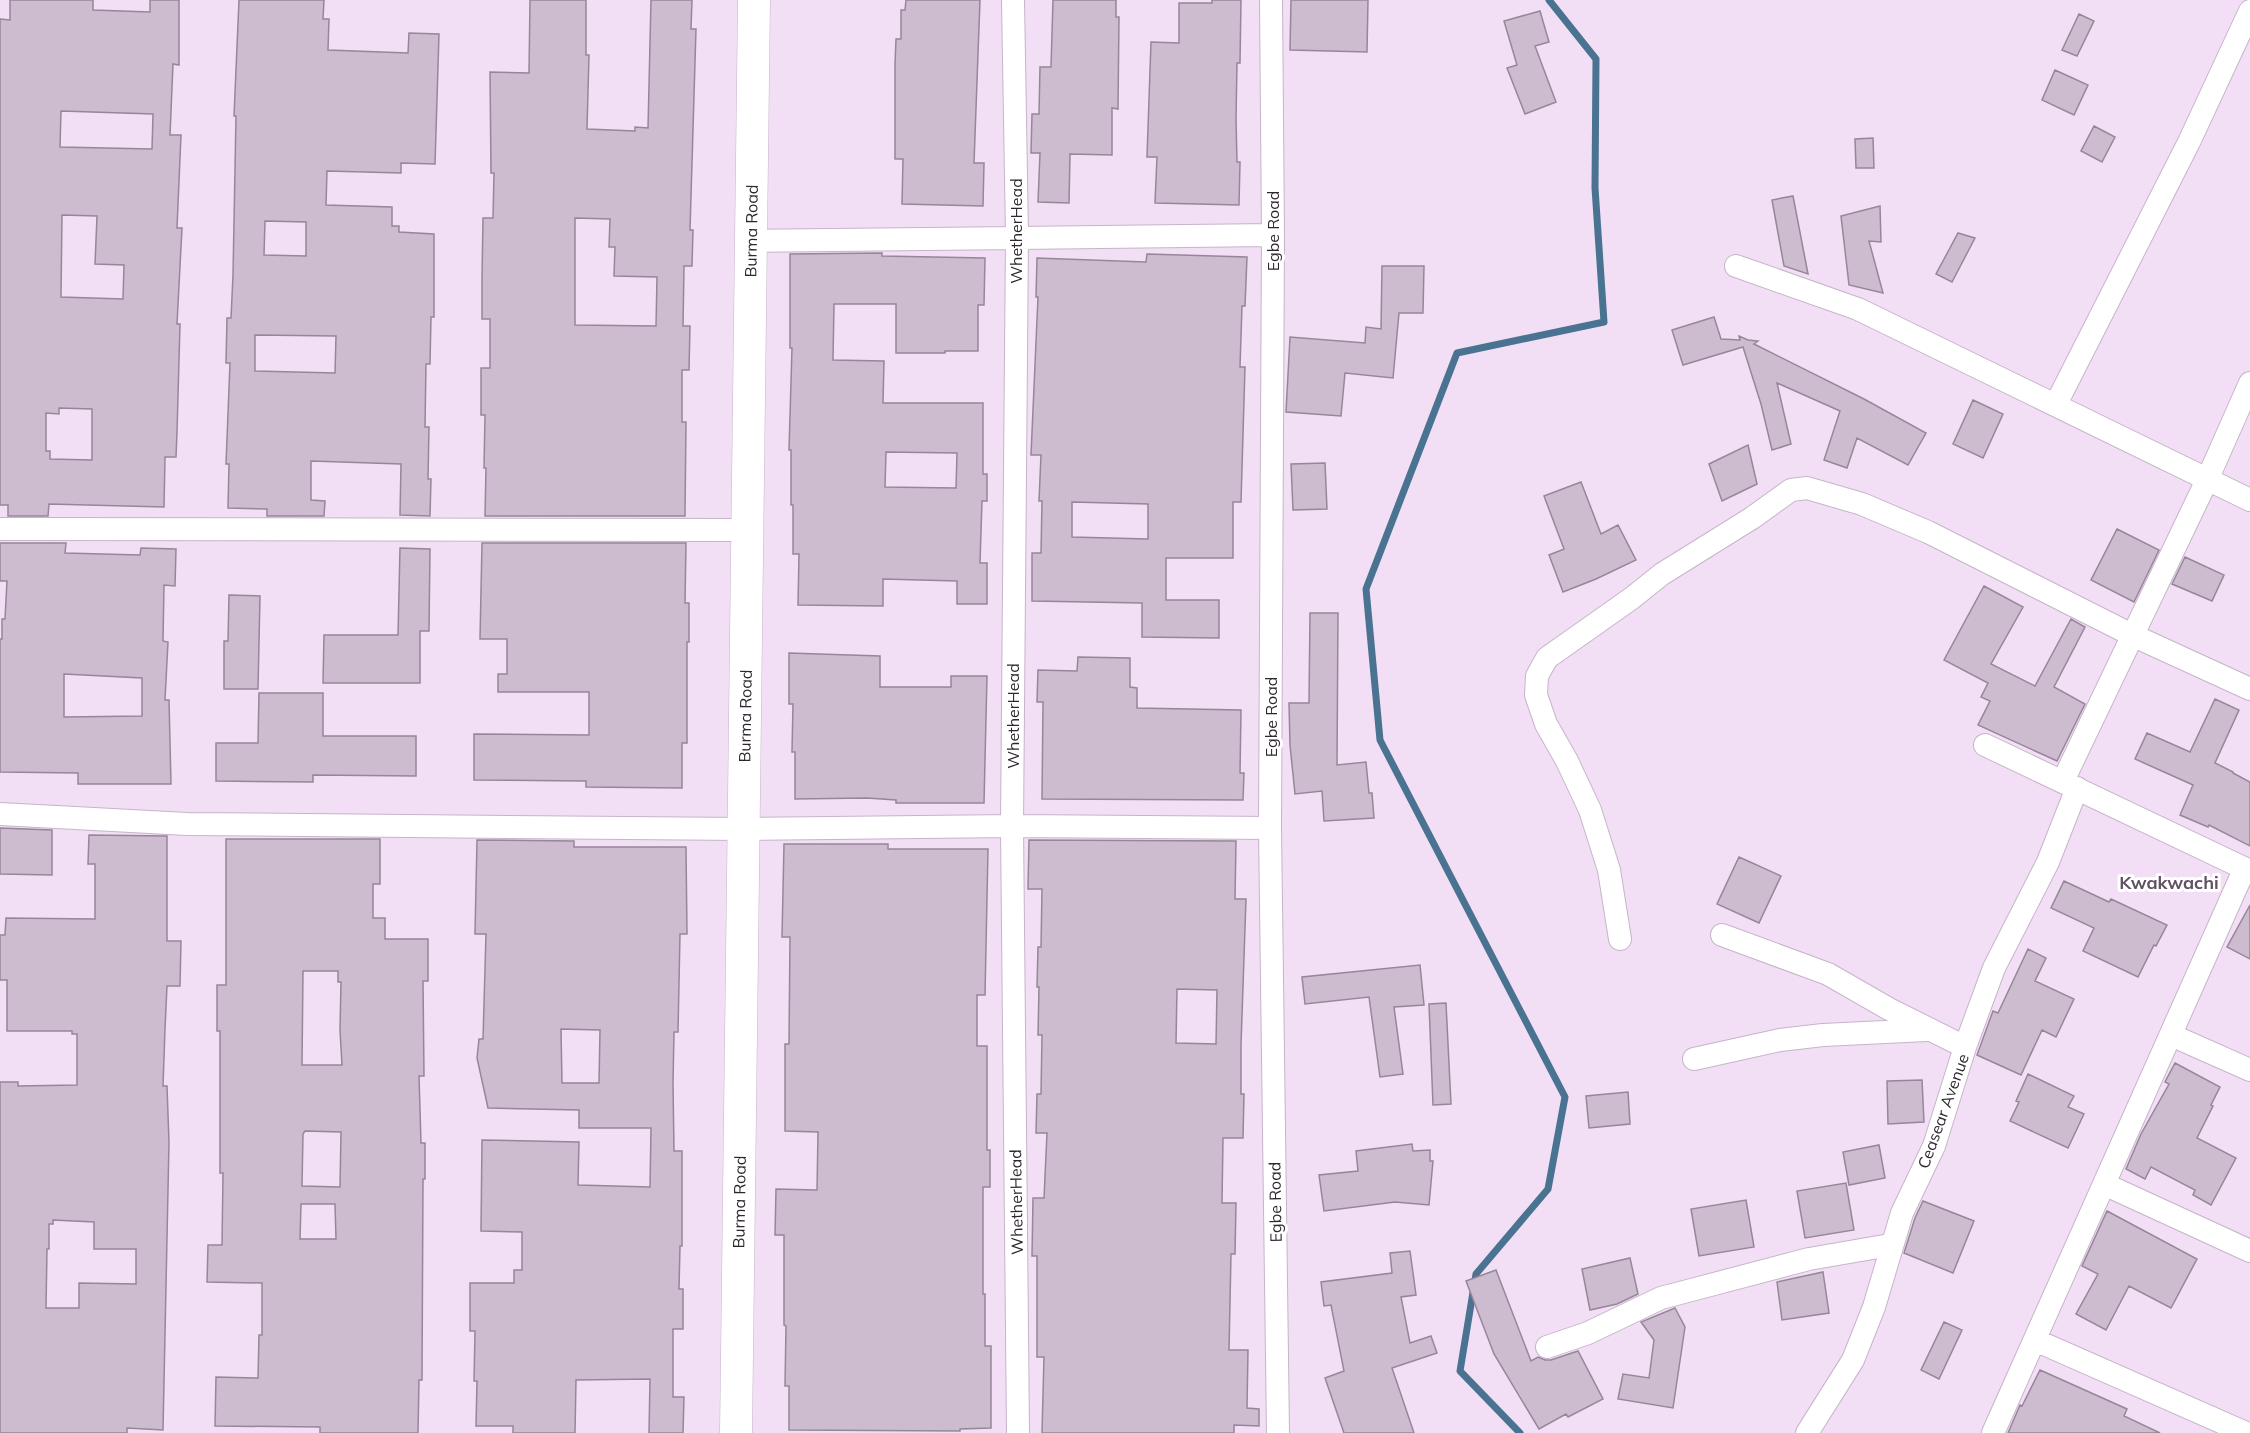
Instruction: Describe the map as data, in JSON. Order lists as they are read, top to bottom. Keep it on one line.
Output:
{"streets":{"street":["Burma Road","WhetherHead","Egbe Road","Ceasear Avenue"]},"districts":["Kwakwachi"]}
